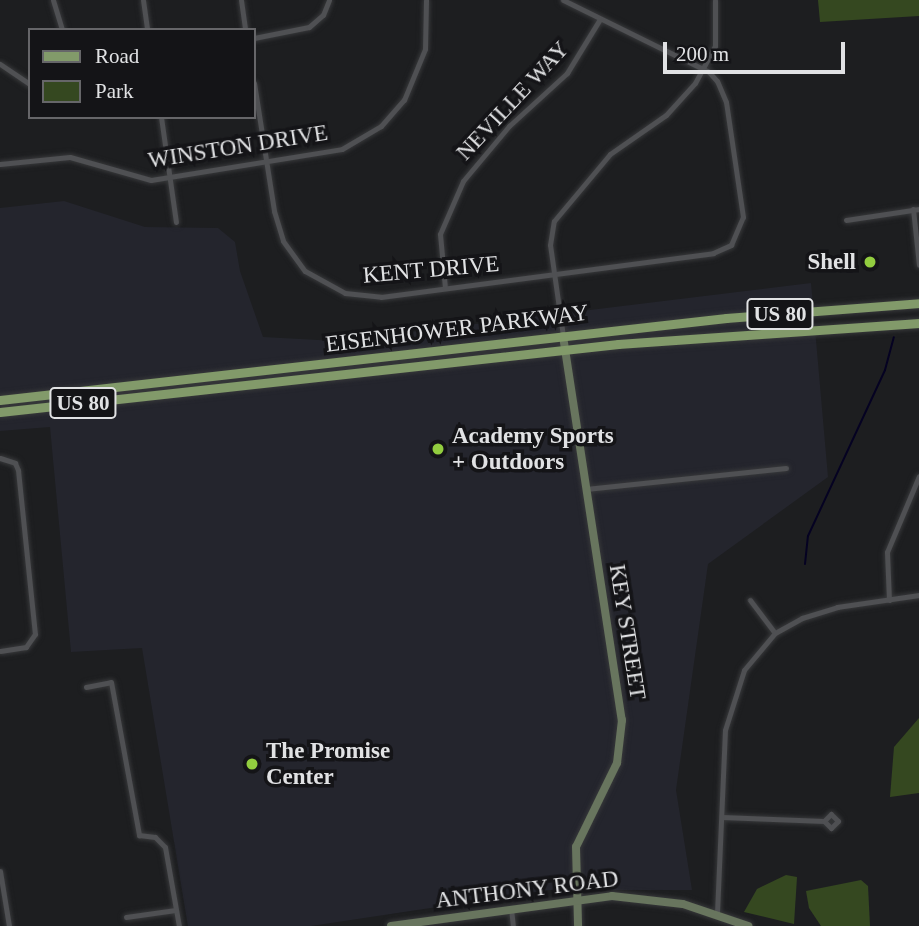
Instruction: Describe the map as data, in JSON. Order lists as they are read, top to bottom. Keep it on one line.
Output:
{"streets":{"main road":["US 80","EISENHOWER PARKWAY"],"street":["NEVILLE WAY","WINSTON DRIVE","KENT DRIVE","KEY STREET","ANTHONY ROAD"]},"crossings":[["NEVILLE WAY","KENT DRIVE"],["WINSTON DRIVE","KENT DRIVE"],["EISENHOWER PARKWAY","KEY STREET"],["KEY STREET","ANTHONY ROAD"]],"places":["Shell","Academy Sports + Outdoors","The Promise Center"],"legend":["Road","Park"],"scale_bar":"200 m"}
